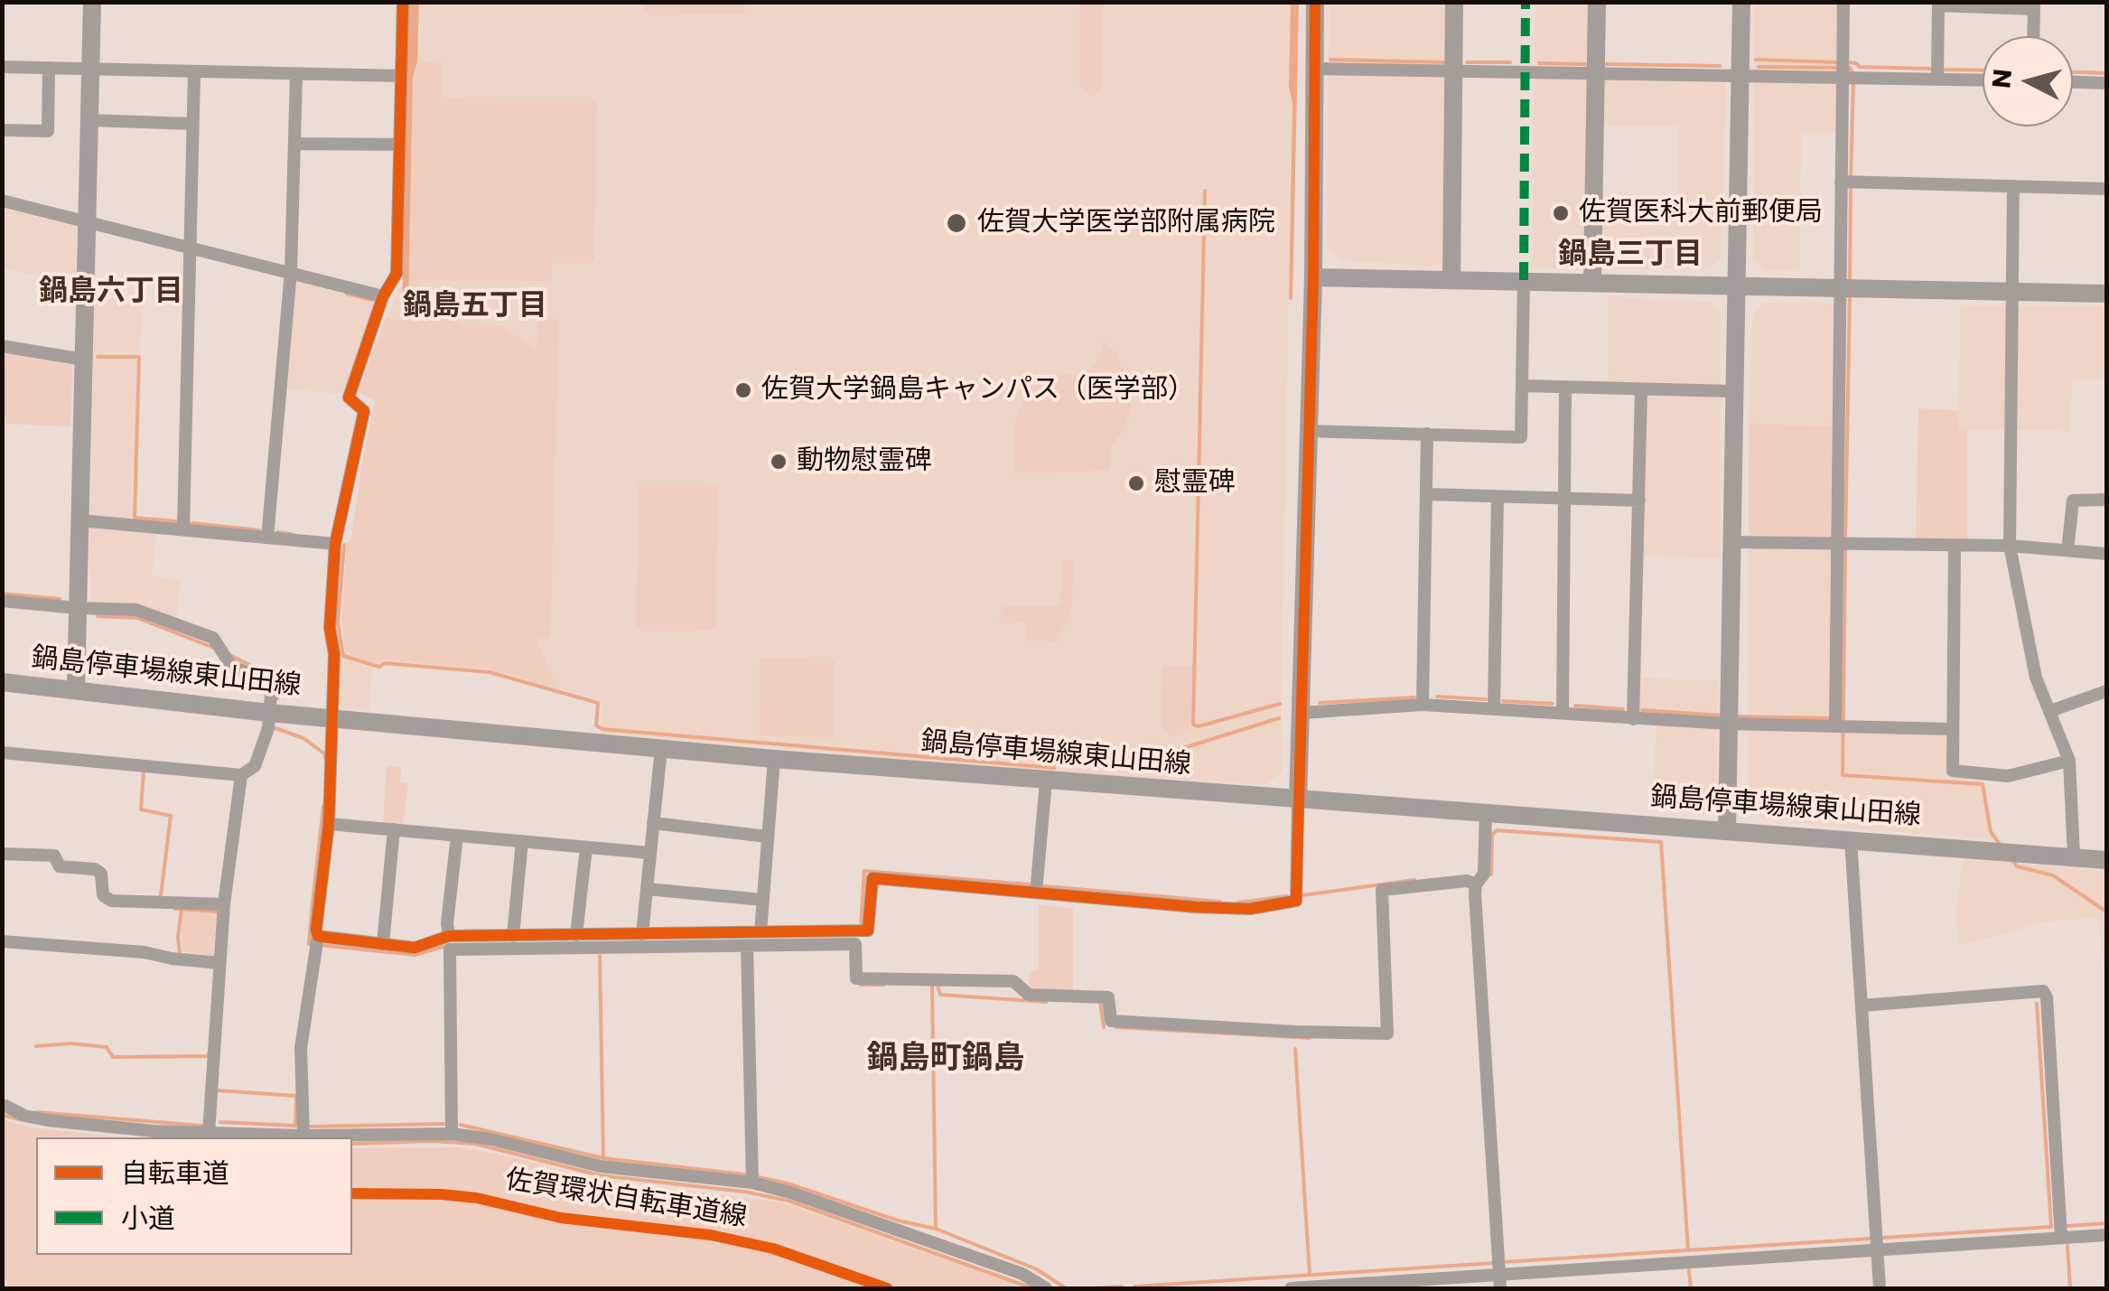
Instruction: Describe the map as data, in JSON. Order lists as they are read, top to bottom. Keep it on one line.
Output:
{"streets":{"street":["鍋島停車場線東山田線"],"cycle path":["佐賀環状自転車道線"]},"districts":["鍋島三丁目","鍋島六丁目","鍋島五丁目","鍋島町鍋島"],"places":["佐賀医科大前郵便局","佐賀大学医学部附属病院","佐賀大学鍋島キャンパス（医学部）","動物慰霊碑","慰霊碑"],"legend":["自転車道","小道"],"north":"left"}
